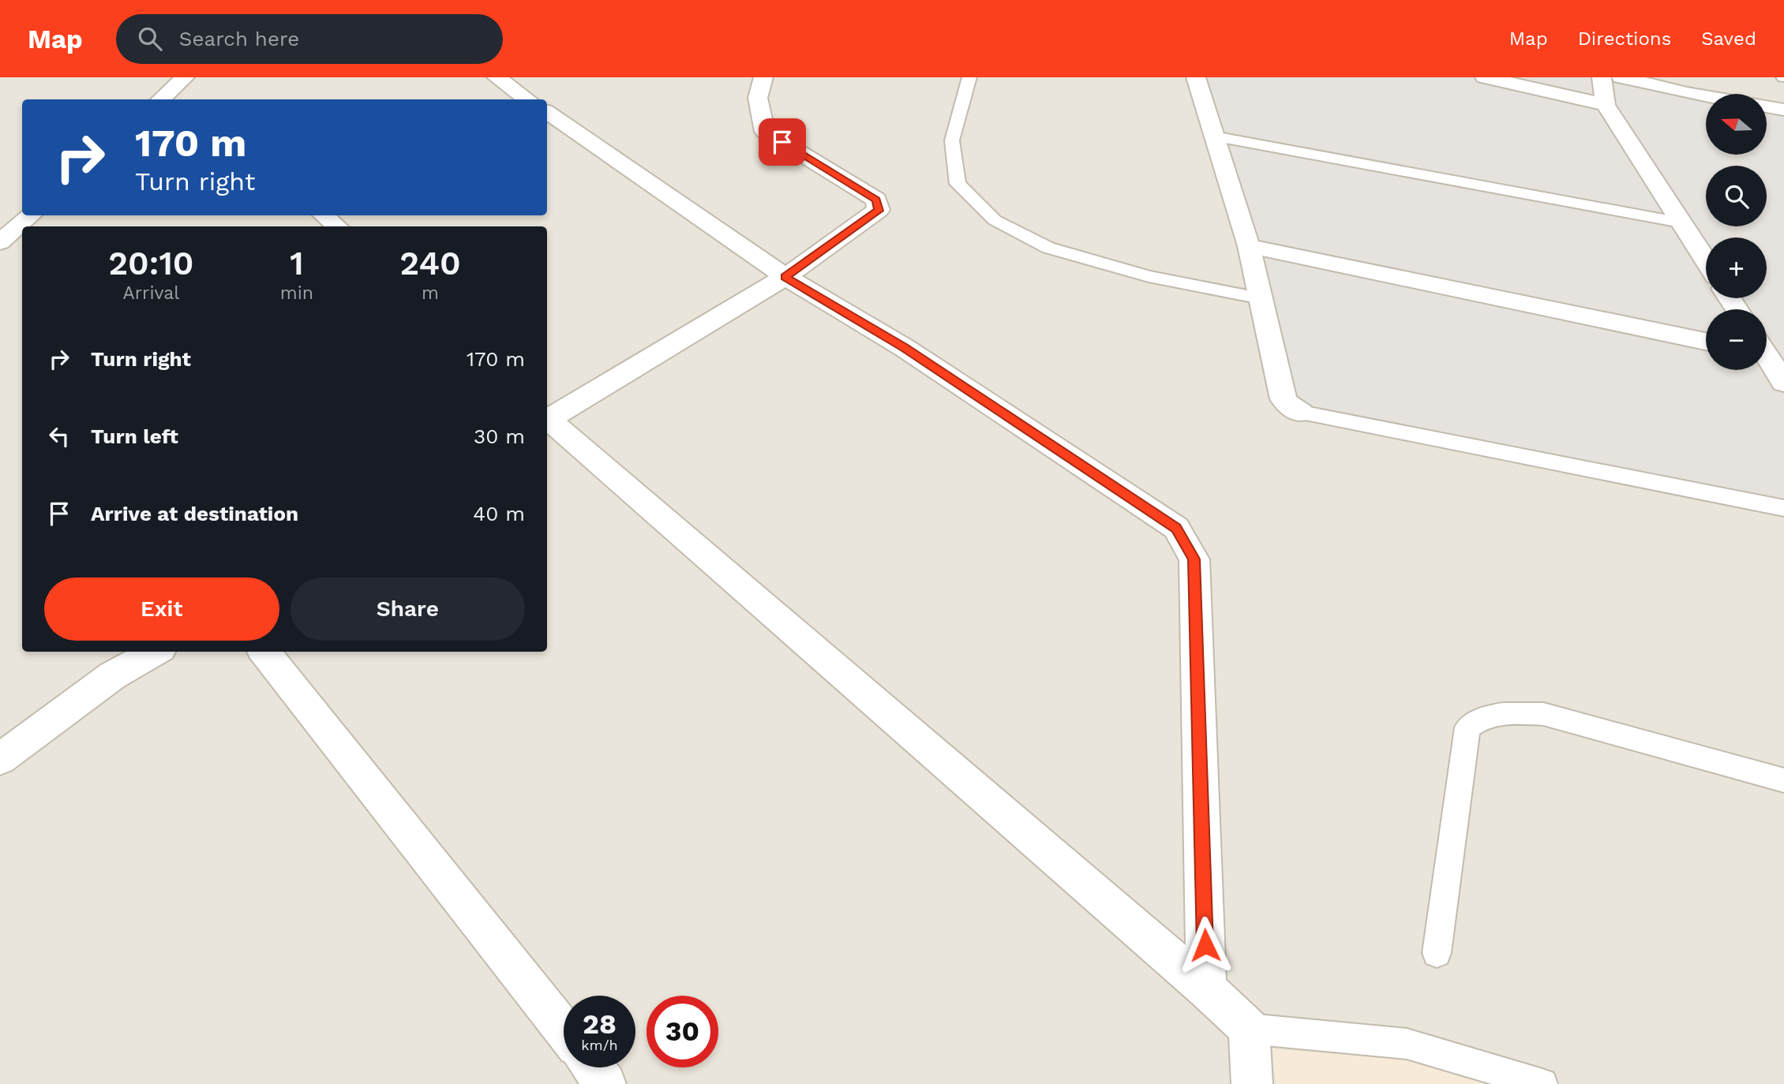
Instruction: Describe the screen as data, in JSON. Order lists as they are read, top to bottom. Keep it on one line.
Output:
{"north":"left","page":{"header":"Map","search":"Search here","nav":["Map","Directions","Saved"],"map_buttons":["+","−"],"turn":["170 m","Turn right"],"eta":["20:10","Arrival","1","min","240","m"],"list":[{"name":"Turn right","value":"170 m"},{"name":"Turn left","value":"30 m"},{"name":"Arrive at destination","value":"40 m"}],"buttons":["Exit","Share"],"speed":"28 km/h","limit":"30"}}
